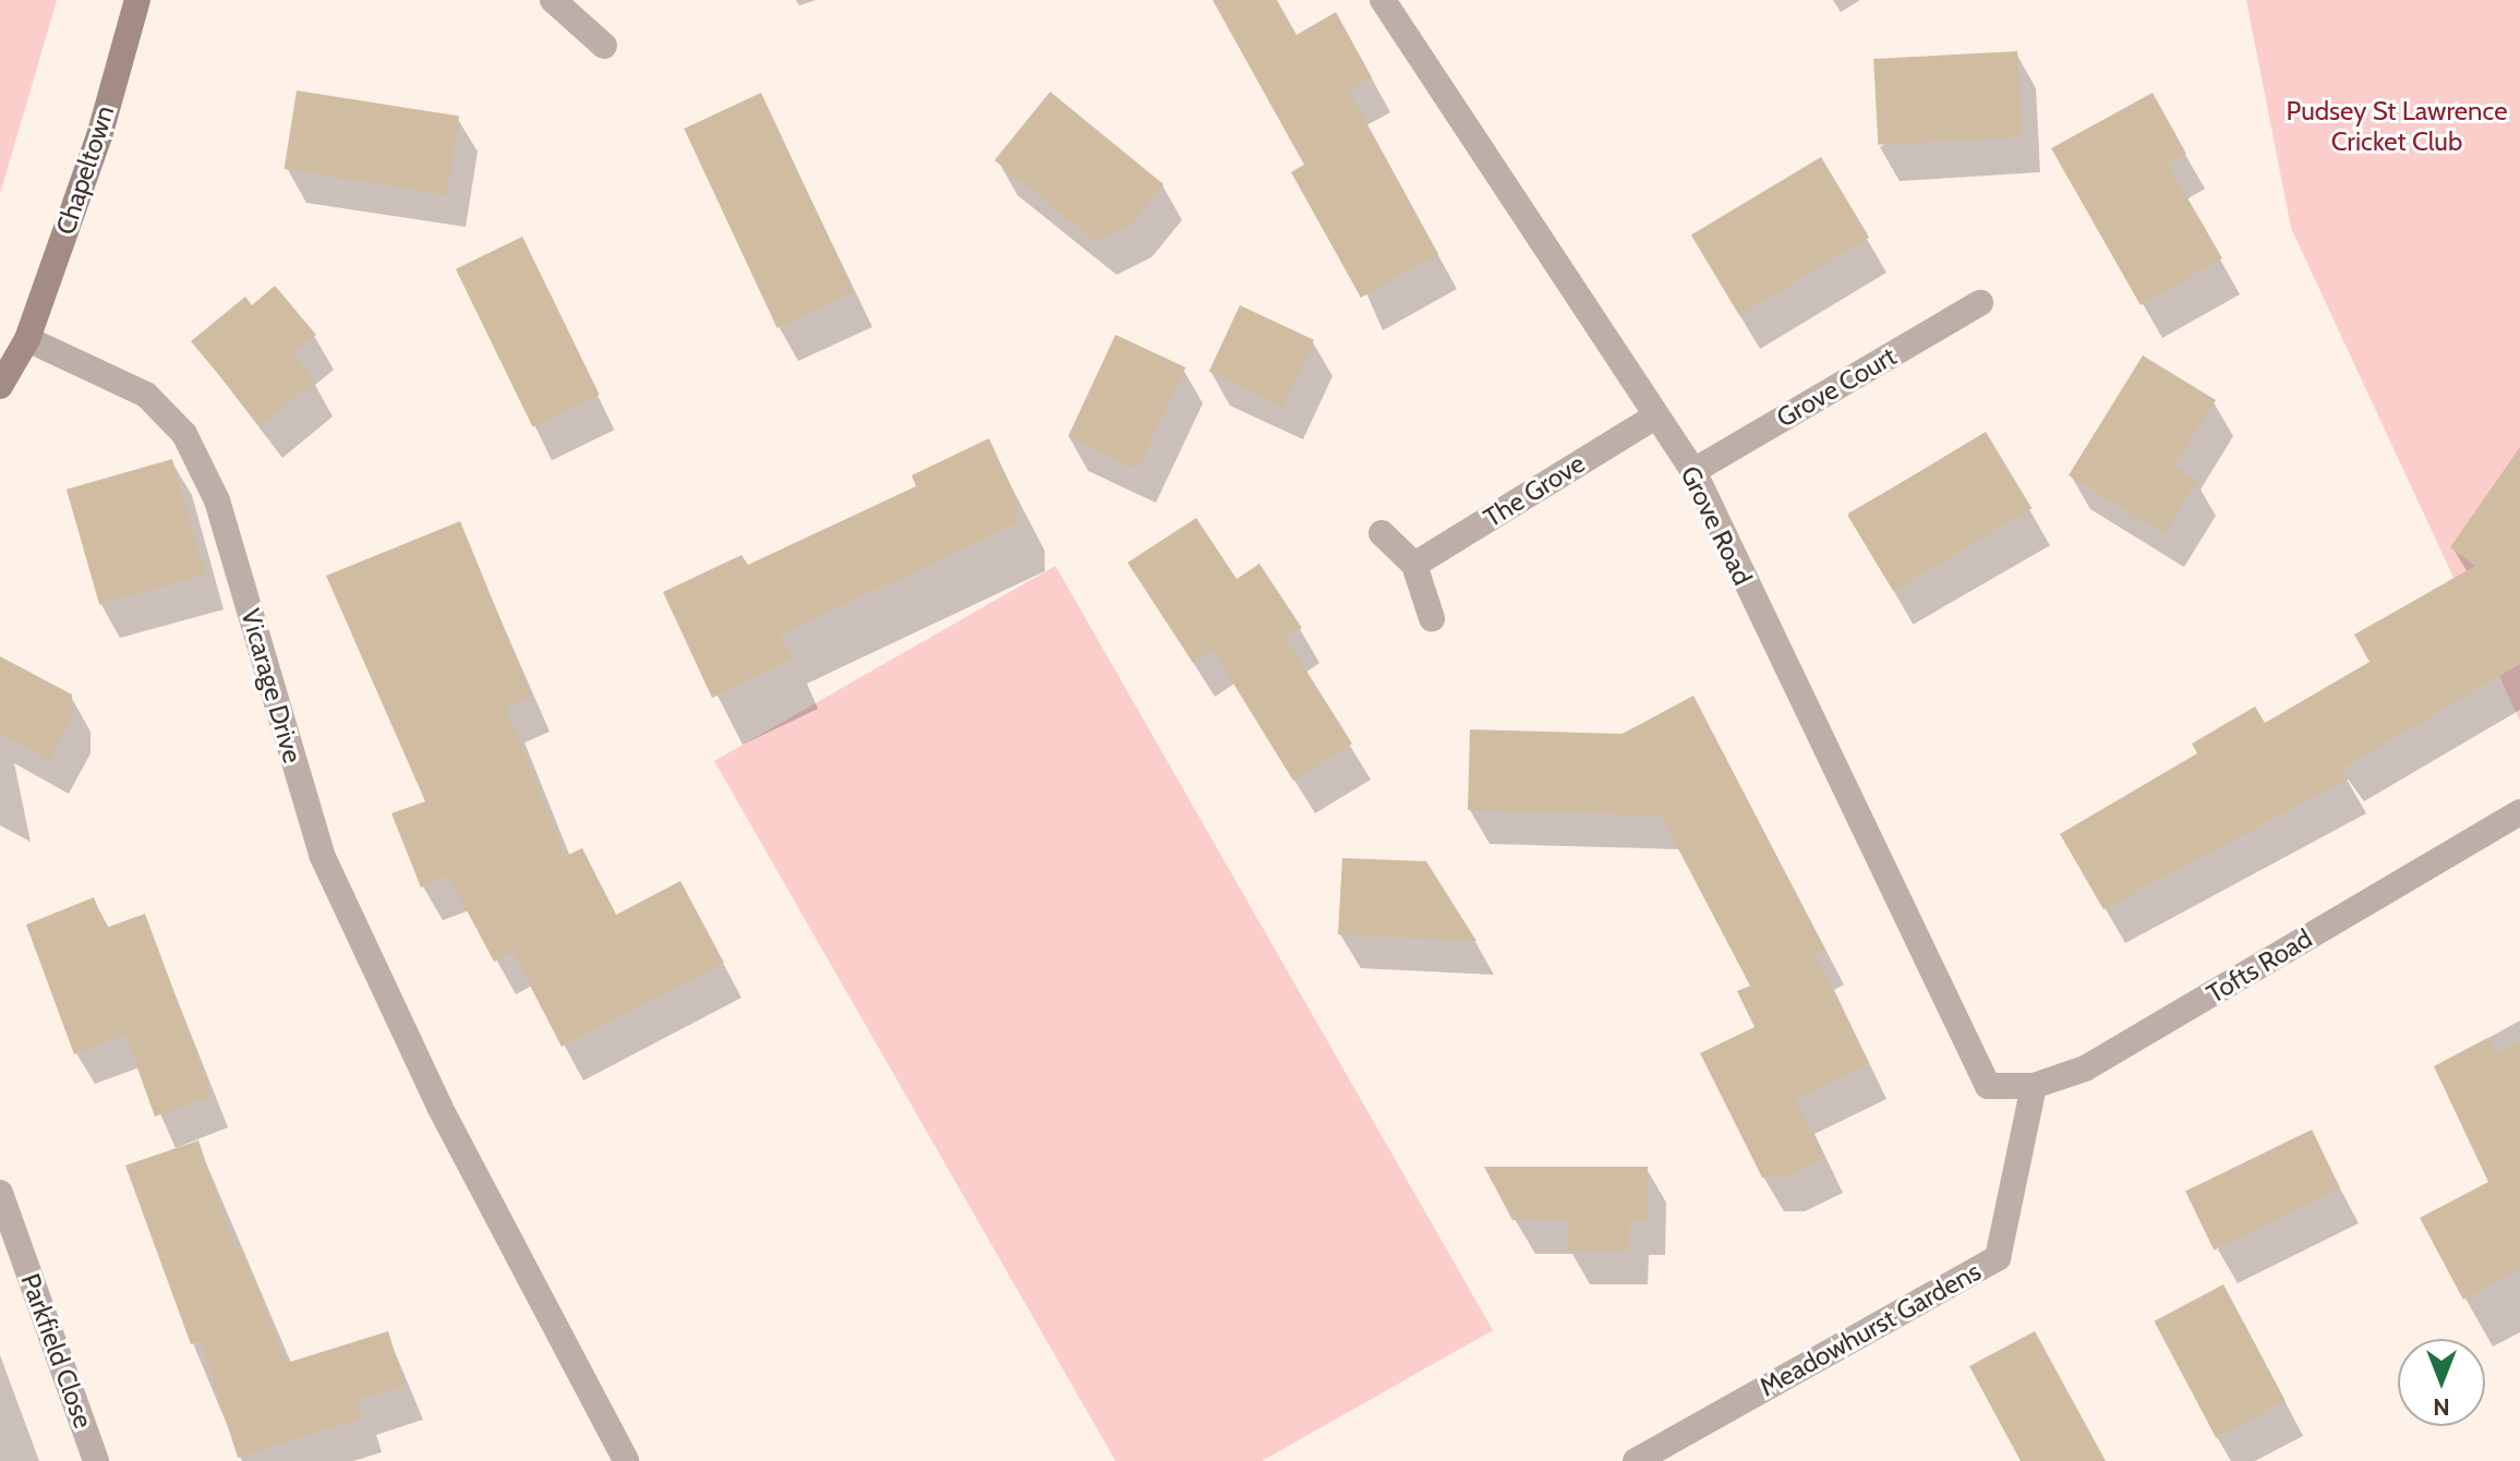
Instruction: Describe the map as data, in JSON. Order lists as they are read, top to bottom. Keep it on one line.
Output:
{"streets":{"main road":["Chapeltown"],"street":["Grove Court","The Grove","Grove Road","Vicarage Drive","Tofts Road","Meadowhurst Gardens","Parkfield Close"]},"crossings":[["Chapeltown","Vicarage Drive"],["Grove Court","Grove Road"],["The Grove","Grove Road"],["Grove Road","Tofts Road"],["Tofts Road","Meadowhurst Gardens"]],"parks":["Pudsey St Lawrence Cricket Club"],"north":"bottom"}
